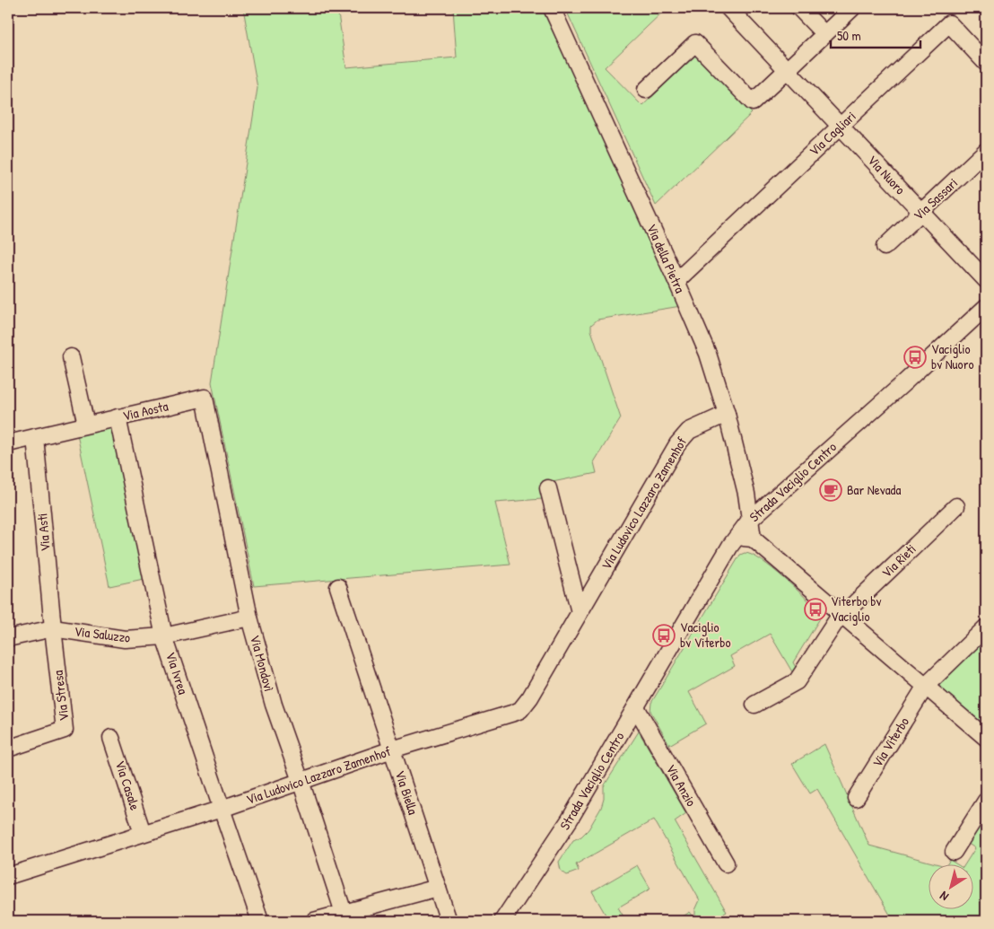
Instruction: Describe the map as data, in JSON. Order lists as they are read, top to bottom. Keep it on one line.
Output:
{"streets":{"street":["Via Cagliari","Via Nuoro","Via Sassari","Via della Pietra","Via Aosta","Strada Vaciglio Centro","Via Ludovico Lazzaro Zamenhof","Via Asti","Via Rieti","Via Saluzzo","Via Mondovì","Via Ivrea","Via Stresa","Via Viterbo","Via Casale","Via Anzio","Via Biella"]},"crossings":[["Via Cagliari","Via Nuoro"],["Via Cagliari","Via della Pietra"],["Via Nuoro","Via Sassari"],["Via della Pietra","Strada Vaciglio Centro"],["Via della Pietra","Via Ludovico Lazzaro Zamenhof"],["Via Aosta","Via Asti"],["Via Aosta","Via Mondovì"],["Via Aosta","Via Ivrea"],["Strada Vaciglio Centro","Via Anzio"],["Via Ludovico Lazzaro Zamenhof","Via Mondovì"],["Via Ludovico Lazzaro Zamenhof","Via Ivrea"],["Via Ludovico Lazzaro Zamenhof","Via Casale"],["Via Ludovico Lazzaro Zamenhof","Via Biella"],["Via Asti","Via Saluzzo"],["Via Asti","Via Stresa"],["Via Saluzzo","Via Mondovì"],["Via Saluzzo","Via Ivrea"],["Via Saluzzo","Via Stresa"]],"places":{"bus stop":["Vaciglio bv Nuoro","Viterbo bv Vaciglio","Vaciglio bv Viterbo"],"cafe":["Bar Nevada"]},"scale_bar":"50 m","north":"bottom left"}
